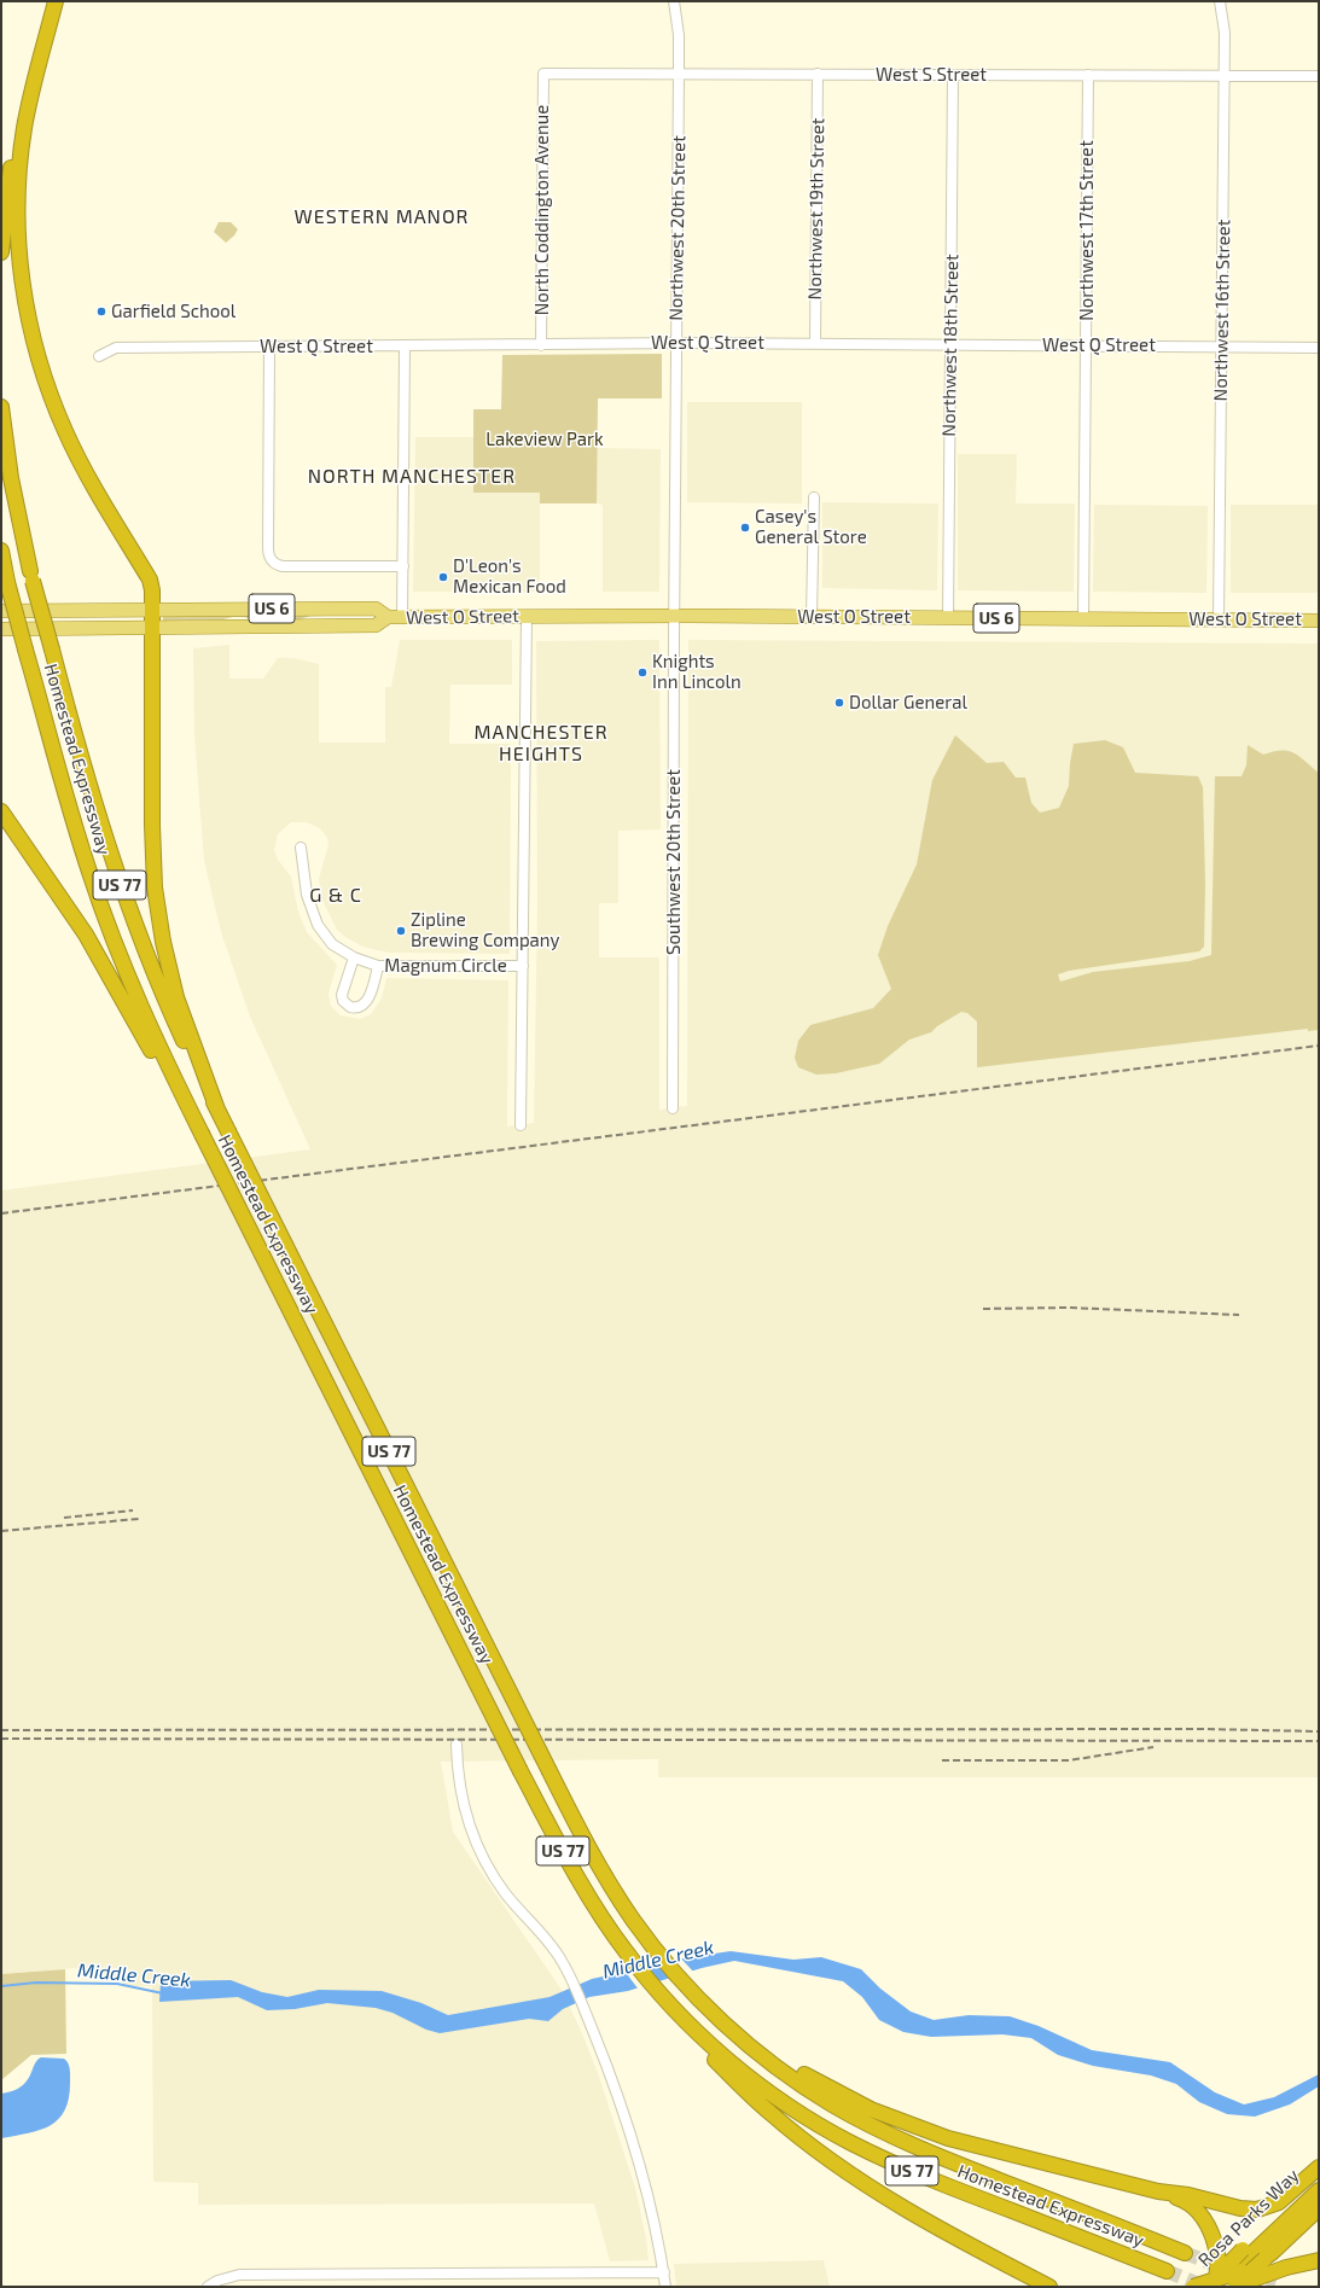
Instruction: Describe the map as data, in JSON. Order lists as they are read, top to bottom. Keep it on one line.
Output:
{"streets":{"highway":["Homestead Expressway","US 77","Rosa Parks Way"],"main road":["US 6","West O Street"],"street":["West S Street","Northwest 19th Street","North Coddington Avenue","Northwest 20th Street","Northwest 17th Street","Northwest 16th Street","West Q Street","Northwest 18th Street","Southwest 20th Street","Magnum Circle"]},"crossings":[["West S Street","Northwest 19th Street"],["West S Street","North Coddington Avenue"],["West S Street","Northwest 20th Street"],["West S Street","Northwest 17th Street"],["West S Street","Northwest 16th Street"],["West S Street","Northwest 18th Street"],["Northwest 19th Street","West Q Street"],["North Coddington Avenue","West Q Street"],["Northwest 20th Street","West Q Street"],["Northwest 20th Street","West O Street"],["Northwest 20th Street","Southwest 20th Street"],["Northwest 17th Street","West Q Street"],["Northwest 17th Street","West O Street"],["Northwest 16th Street","West Q Street"],["Northwest 16th Street","West O Street"],["West Q Street","Northwest 18th Street"],["Northwest 18th Street","West O Street"],["West O Street","Southwest 20th Street"],["Homestead Expressway","US 77"]],"districts":["WESTERN MANOR","NORTH MANCHESTER","MANCHESTER HEIGHTS","G & C"],"water":["Middle Creek"],"parks":["Lakeview Park"],"places":["Garfield School","Casey's General Store","D'Leon's Mexican Food","Knights Inn Lincoln","Dollar General","Zipline Brewing Company"]}
